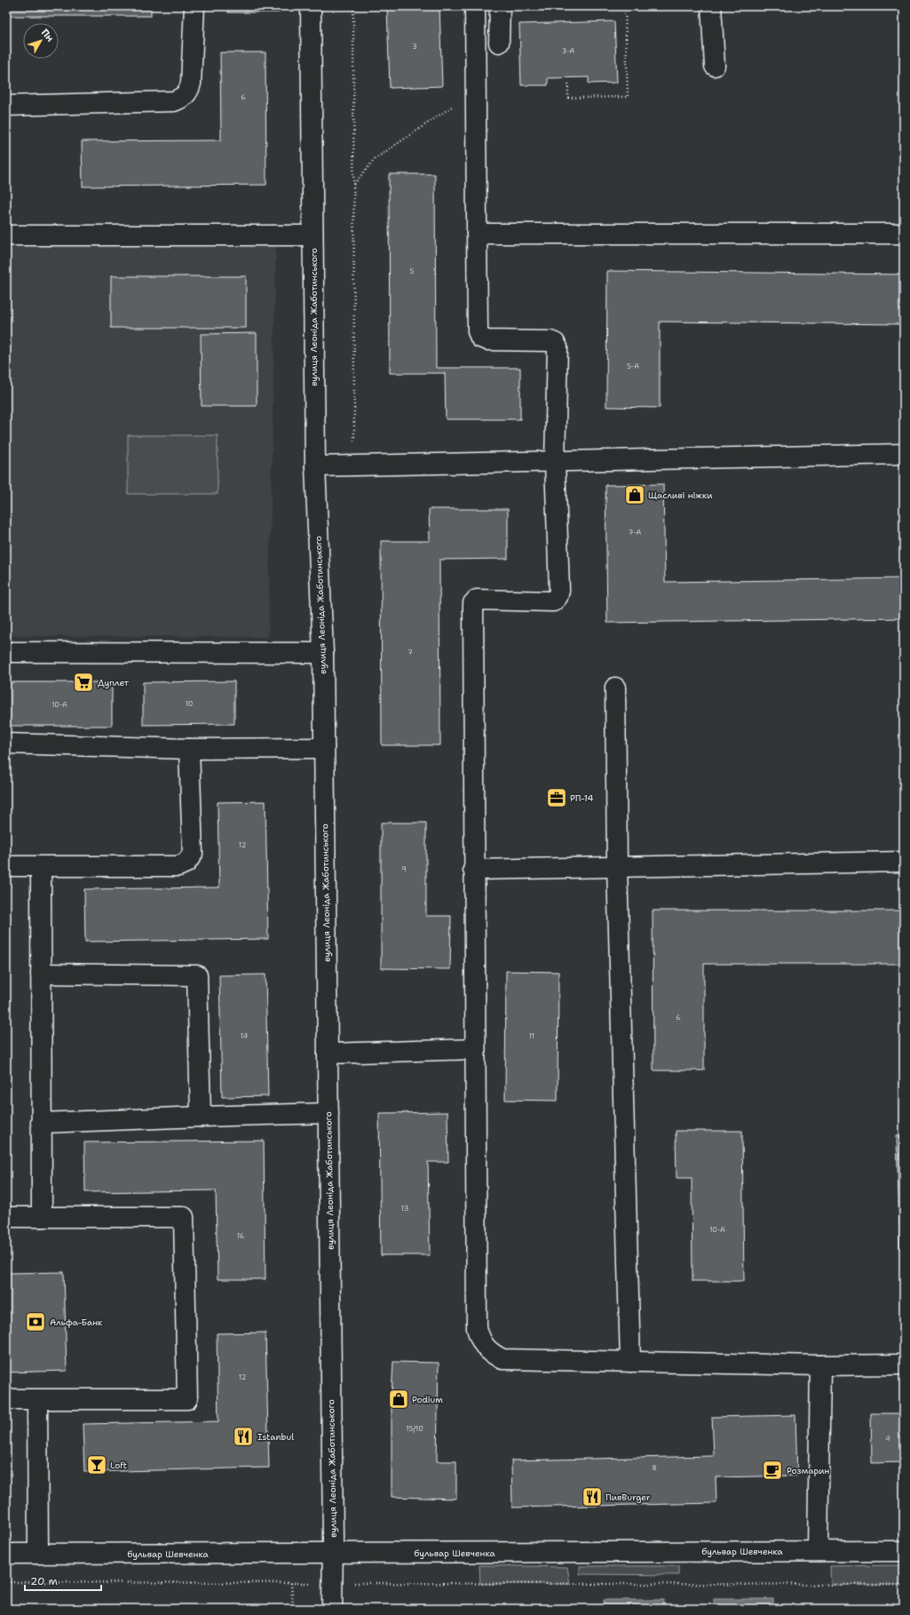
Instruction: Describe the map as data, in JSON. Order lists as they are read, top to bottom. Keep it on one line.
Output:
{"streets":{"street":["вулиця Леоніда Жаботинського","бульвар Шевченка"]},"crossings":[["вулиця Леоніда Жаботинського","бульвар Шевченка"]],"places":{"shop":["Щасливі ніжки","Podium"],"supermarket":["Дуплет"],"office":["РП-14"],"bank":["Альфа-Банк"],"restaurant":["Istanbul","ПивBurger"],"bar":["Loft"],"cafe":["Розмарин"]},"house_numbers":["3","3-А","6","5","5-А","7-А","7","10","10-А","12","9","6","14","11","13","10-А","16","12","15/10","4","8"],"scale_bar":"20 m","north":"top right"}
